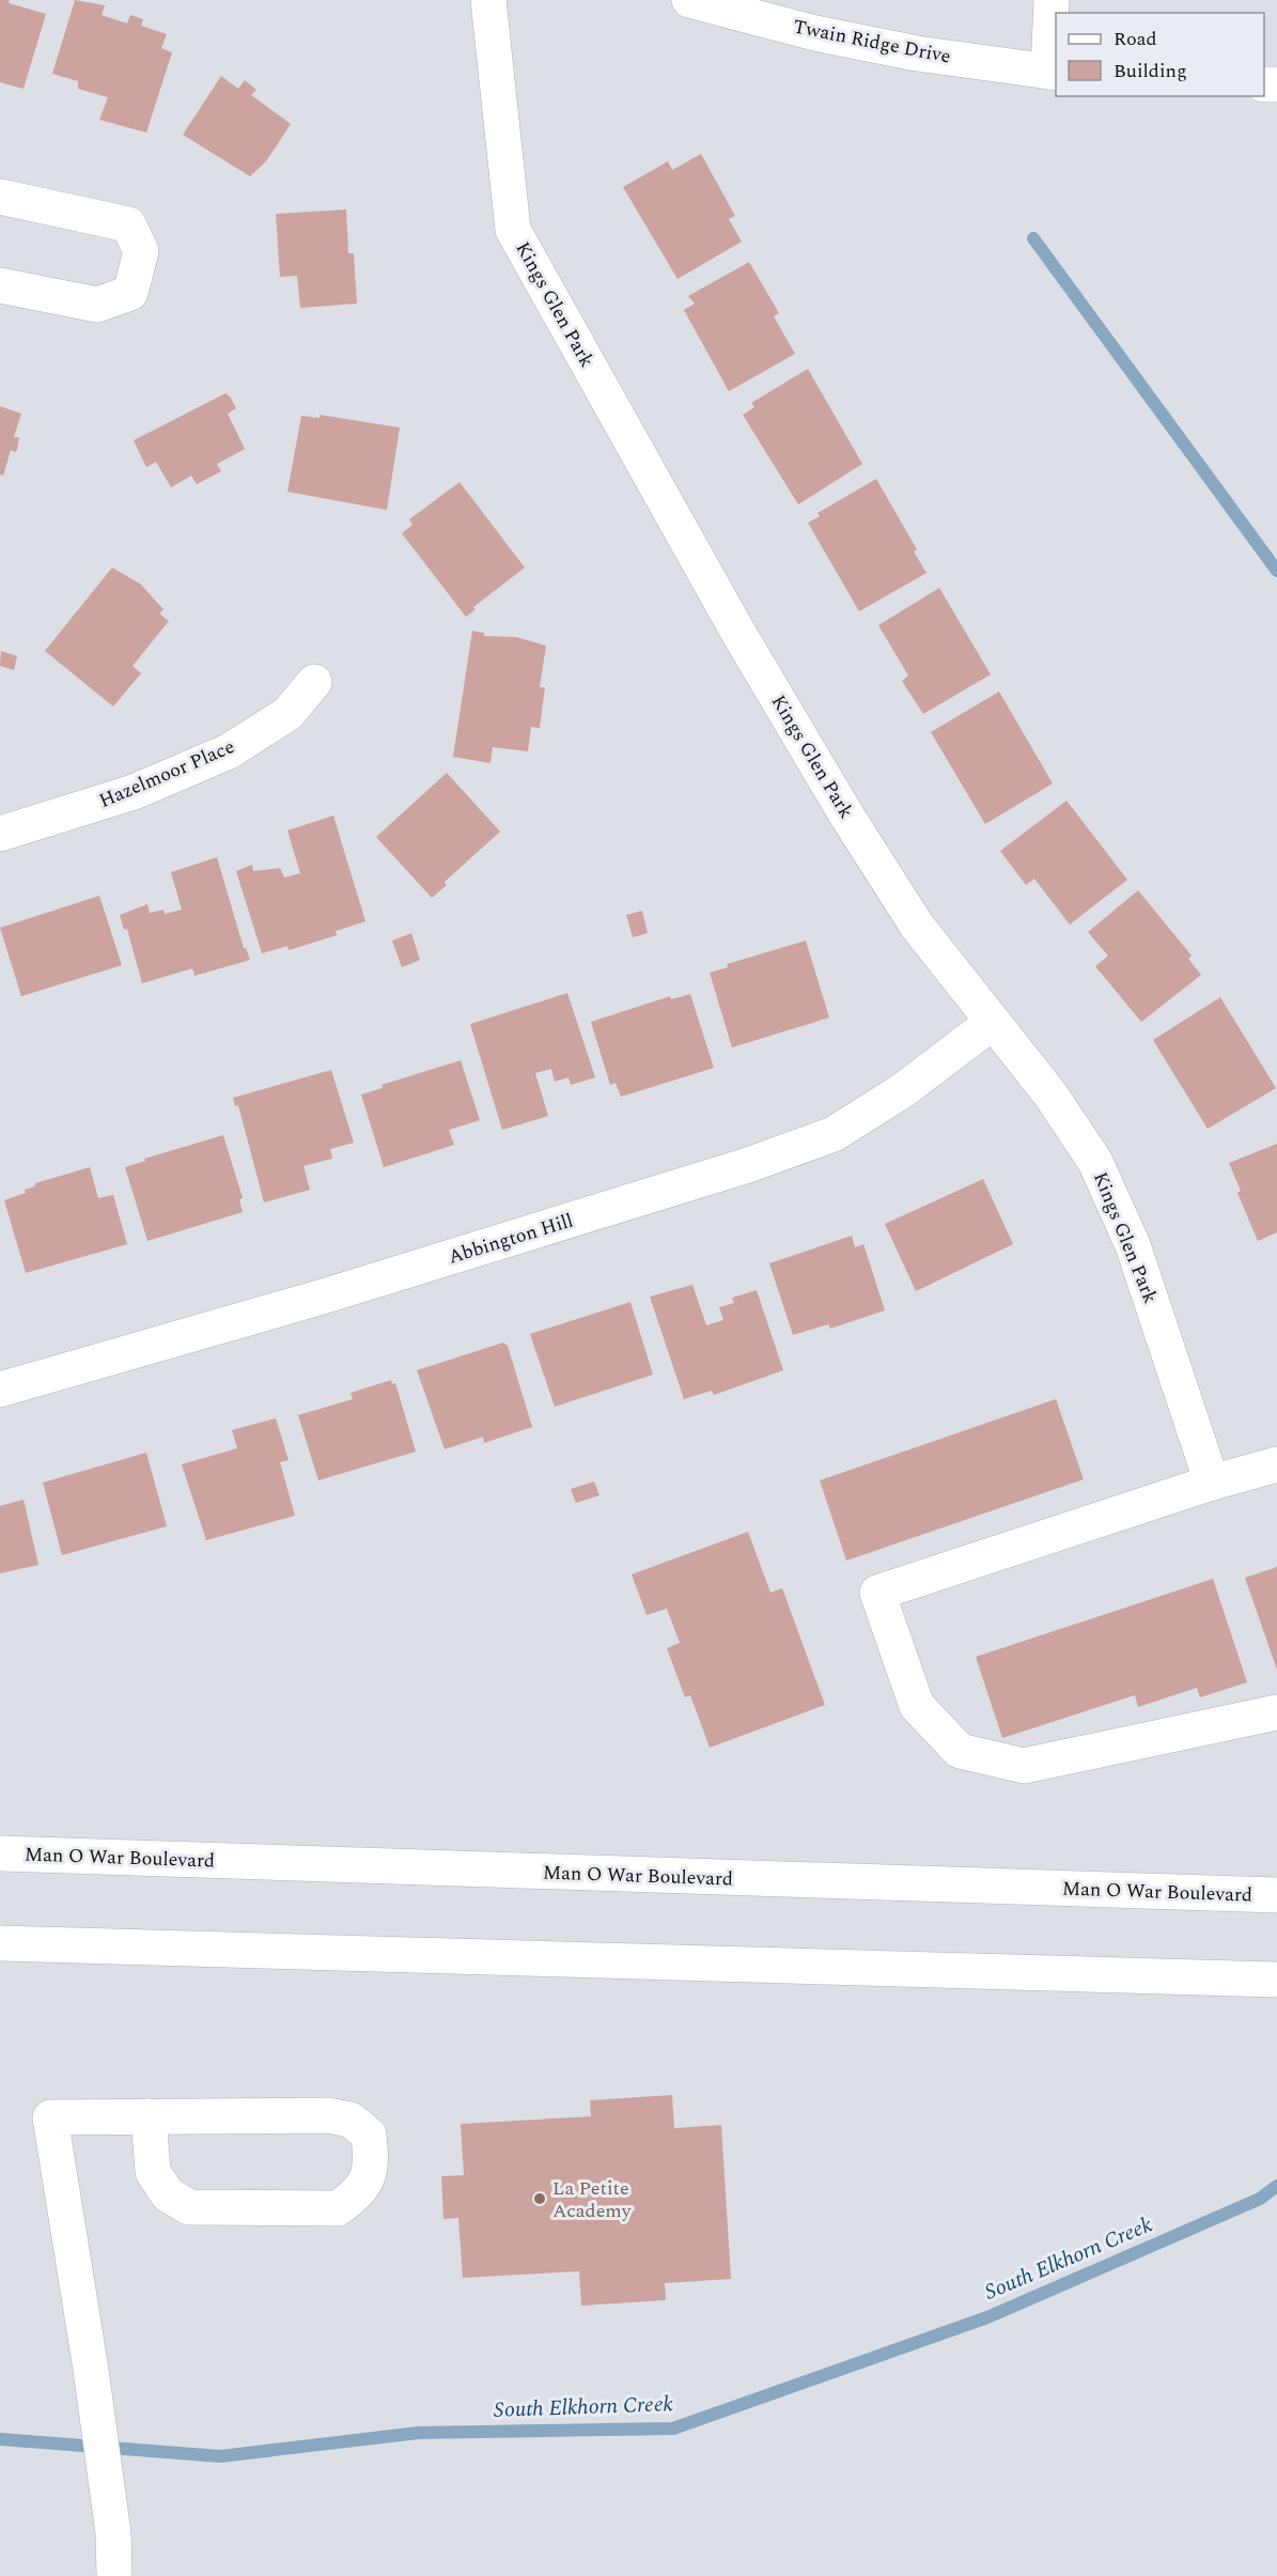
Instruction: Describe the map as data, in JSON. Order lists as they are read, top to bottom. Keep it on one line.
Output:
{"streets":{"street":["Twain Ridge Drive","Kings Glen Park","Hazelmoor Place","Abbington Hill","Man O War Boulevard"]},"crossings":[["Kings Glen Park","Abbington Hill"]],"water":["South Elkhorn Creek"],"places":["La Petite Academy"],"legend":["Road","Building"]}
